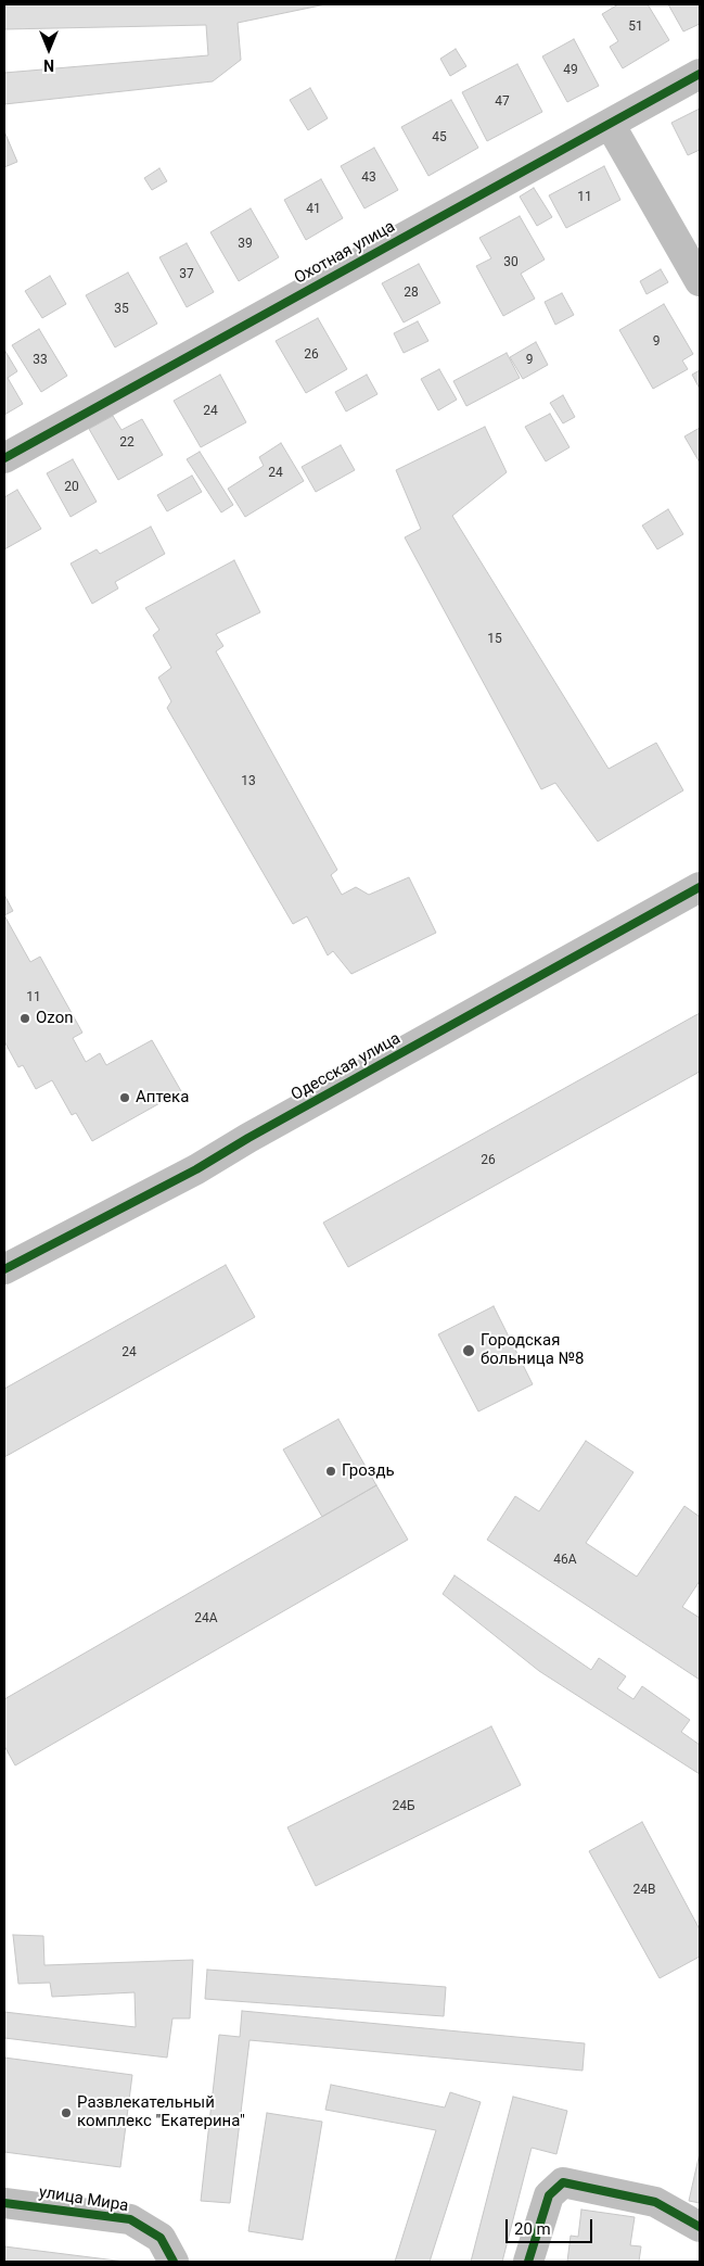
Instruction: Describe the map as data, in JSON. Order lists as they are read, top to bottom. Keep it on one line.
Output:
{"streets":{"street":["Охотная улица","Одесская улица","улица Мира"]},"places":["Ozon","Аптека","Городская больница №8","Гроздь","Развлекательный комплекс \"Екатерина\""],"house_numbers":["51","49","47","45","43","11","41","39","30","37","28","35","9","26","33","9","24","22","24","20","15","13","11","26","24","46А","24А","24Б","24В"],"scale_bar":"20 m","north":"bottom"}
